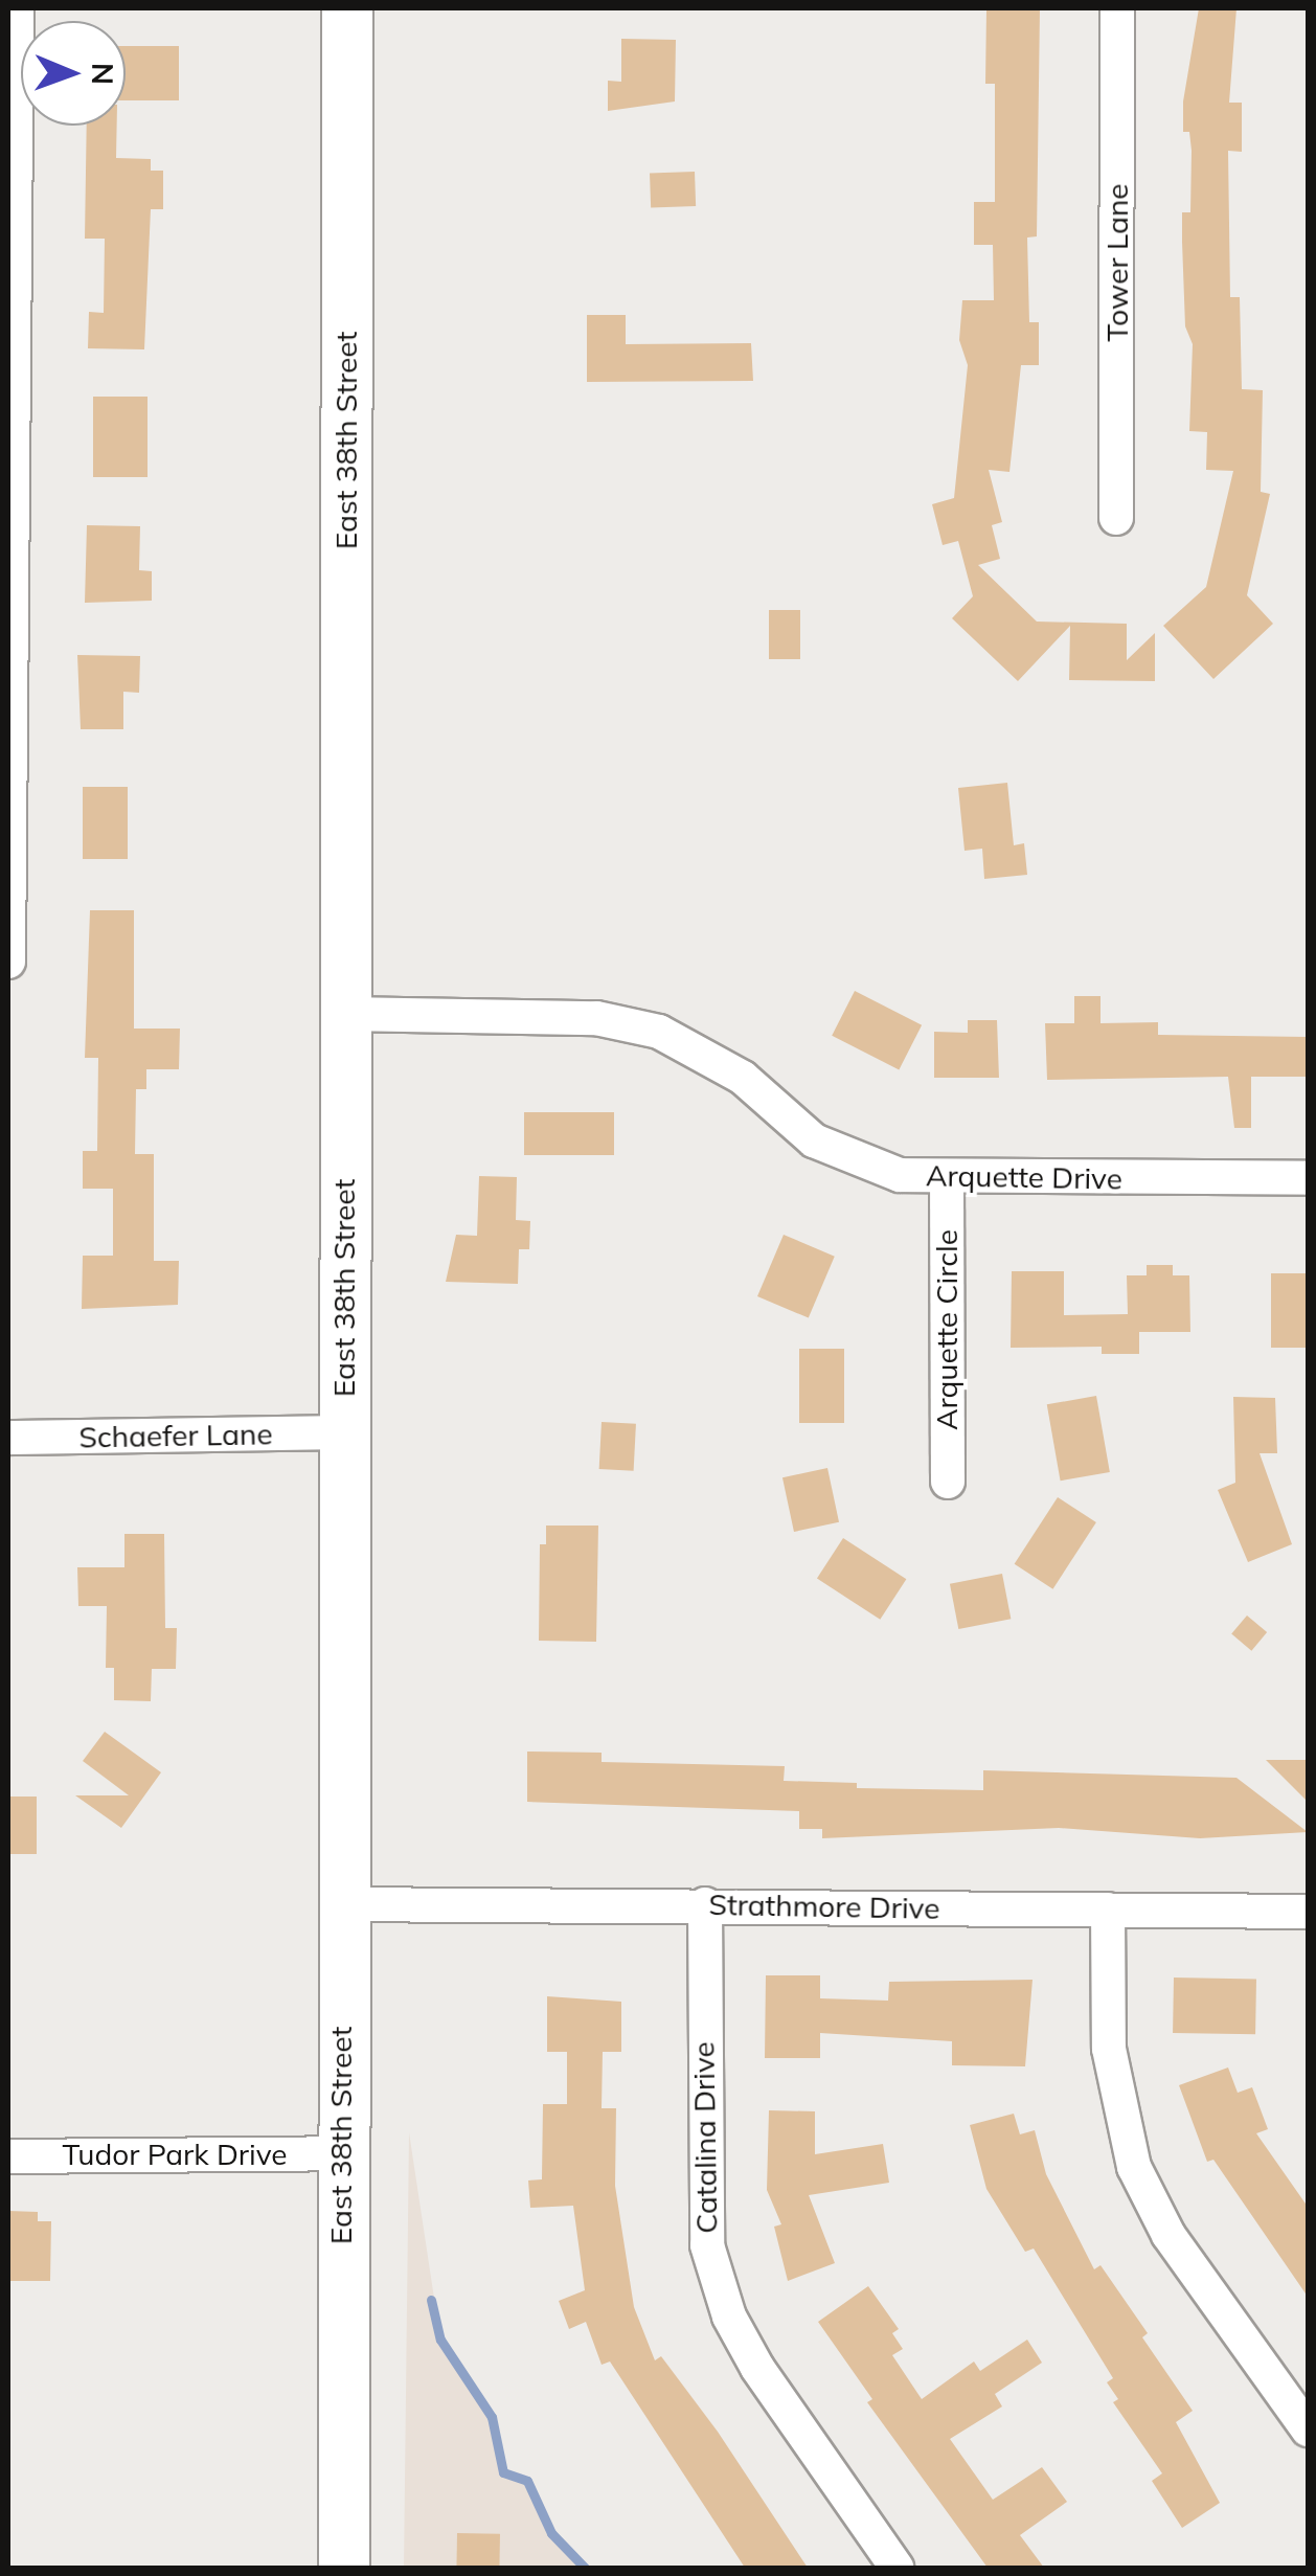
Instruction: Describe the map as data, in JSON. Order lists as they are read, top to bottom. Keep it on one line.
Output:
{"streets":{"main road":["East 38th Street"],"street":["Tower Lane","Arquette Drive","Arquette Circle","Schaefer Lane","Strathmore Drive","Catalina Drive","Tudor Park Drive"]},"crossings":[["East 38th Street","Arquette Drive"],["East 38th Street","Schaefer Lane"],["East 38th Street","Strathmore Drive"],["East 38th Street","Tudor Park Drive"],["Arquette Drive","Arquette Circle"],["Strathmore Drive","Catalina Drive"]],"north":"right"}
